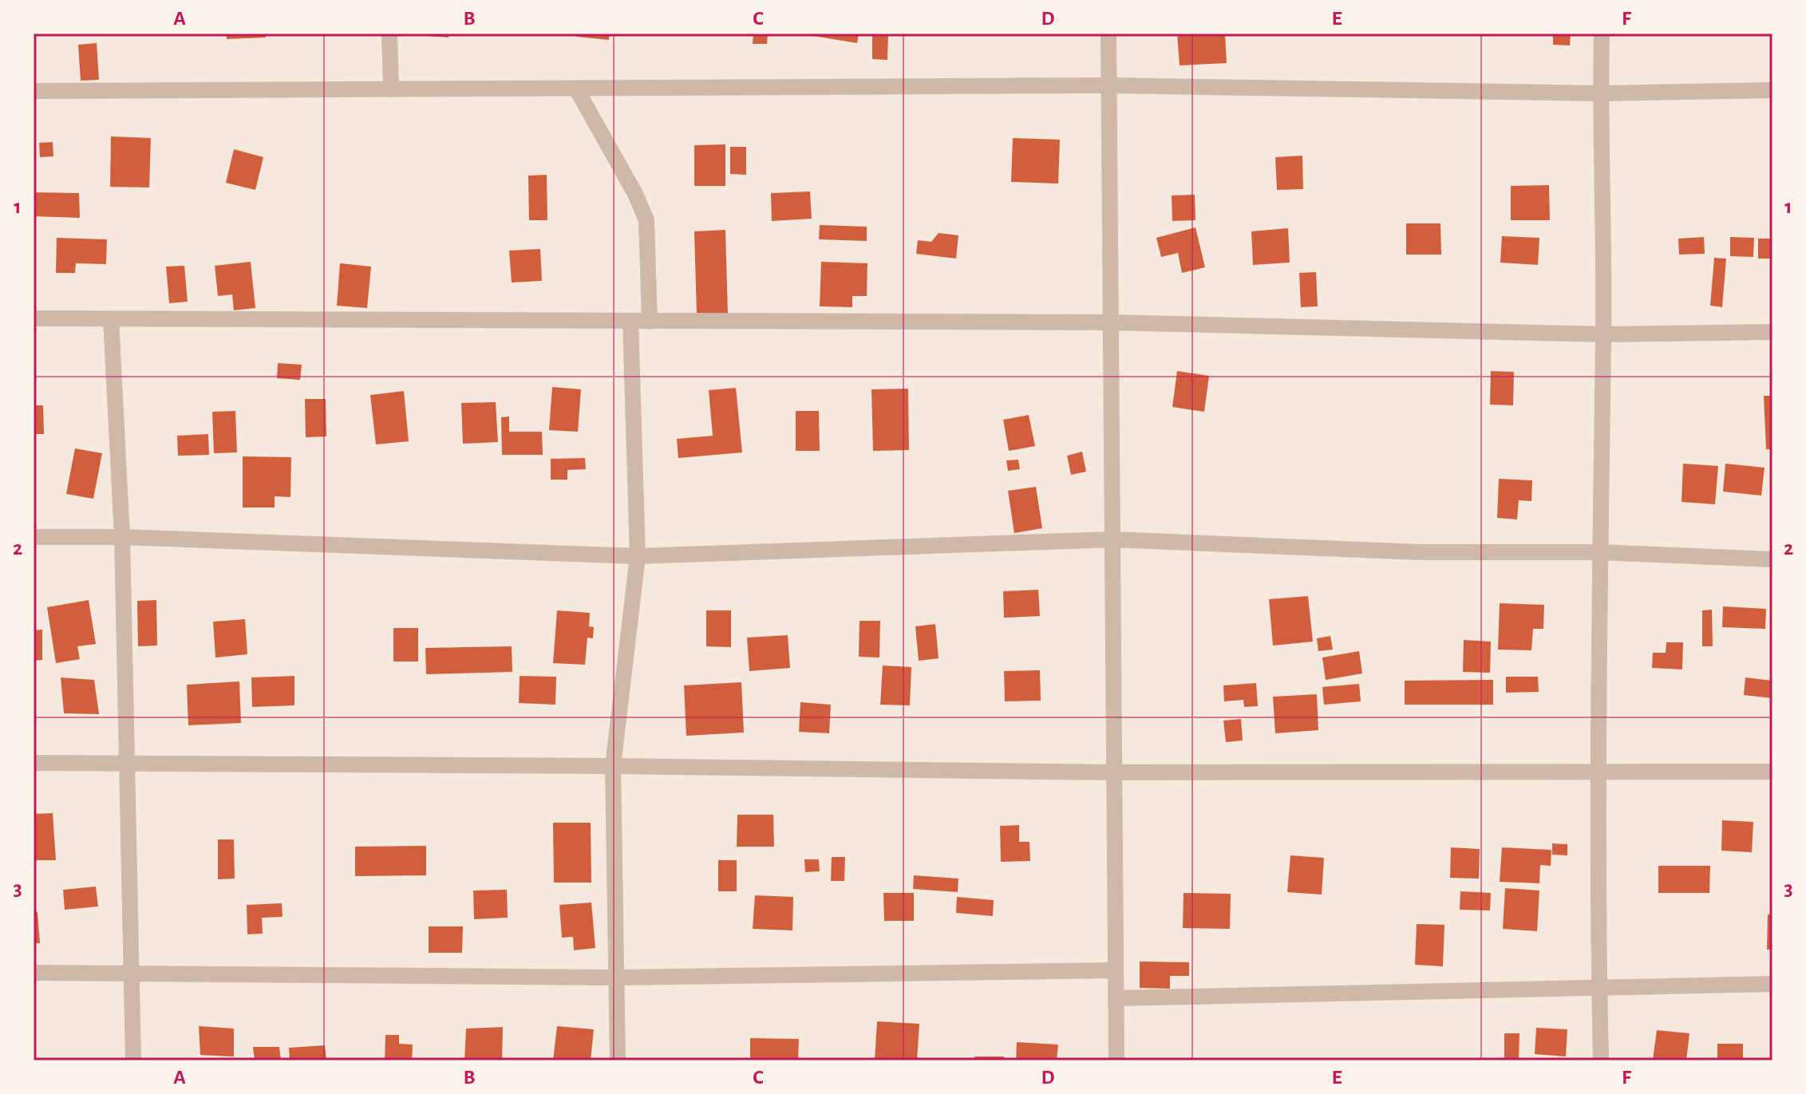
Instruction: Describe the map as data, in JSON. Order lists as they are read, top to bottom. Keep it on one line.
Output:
{"grid":{"columns":["A","B","C","D","E","F"],"rows":["1","2","3"]}}
